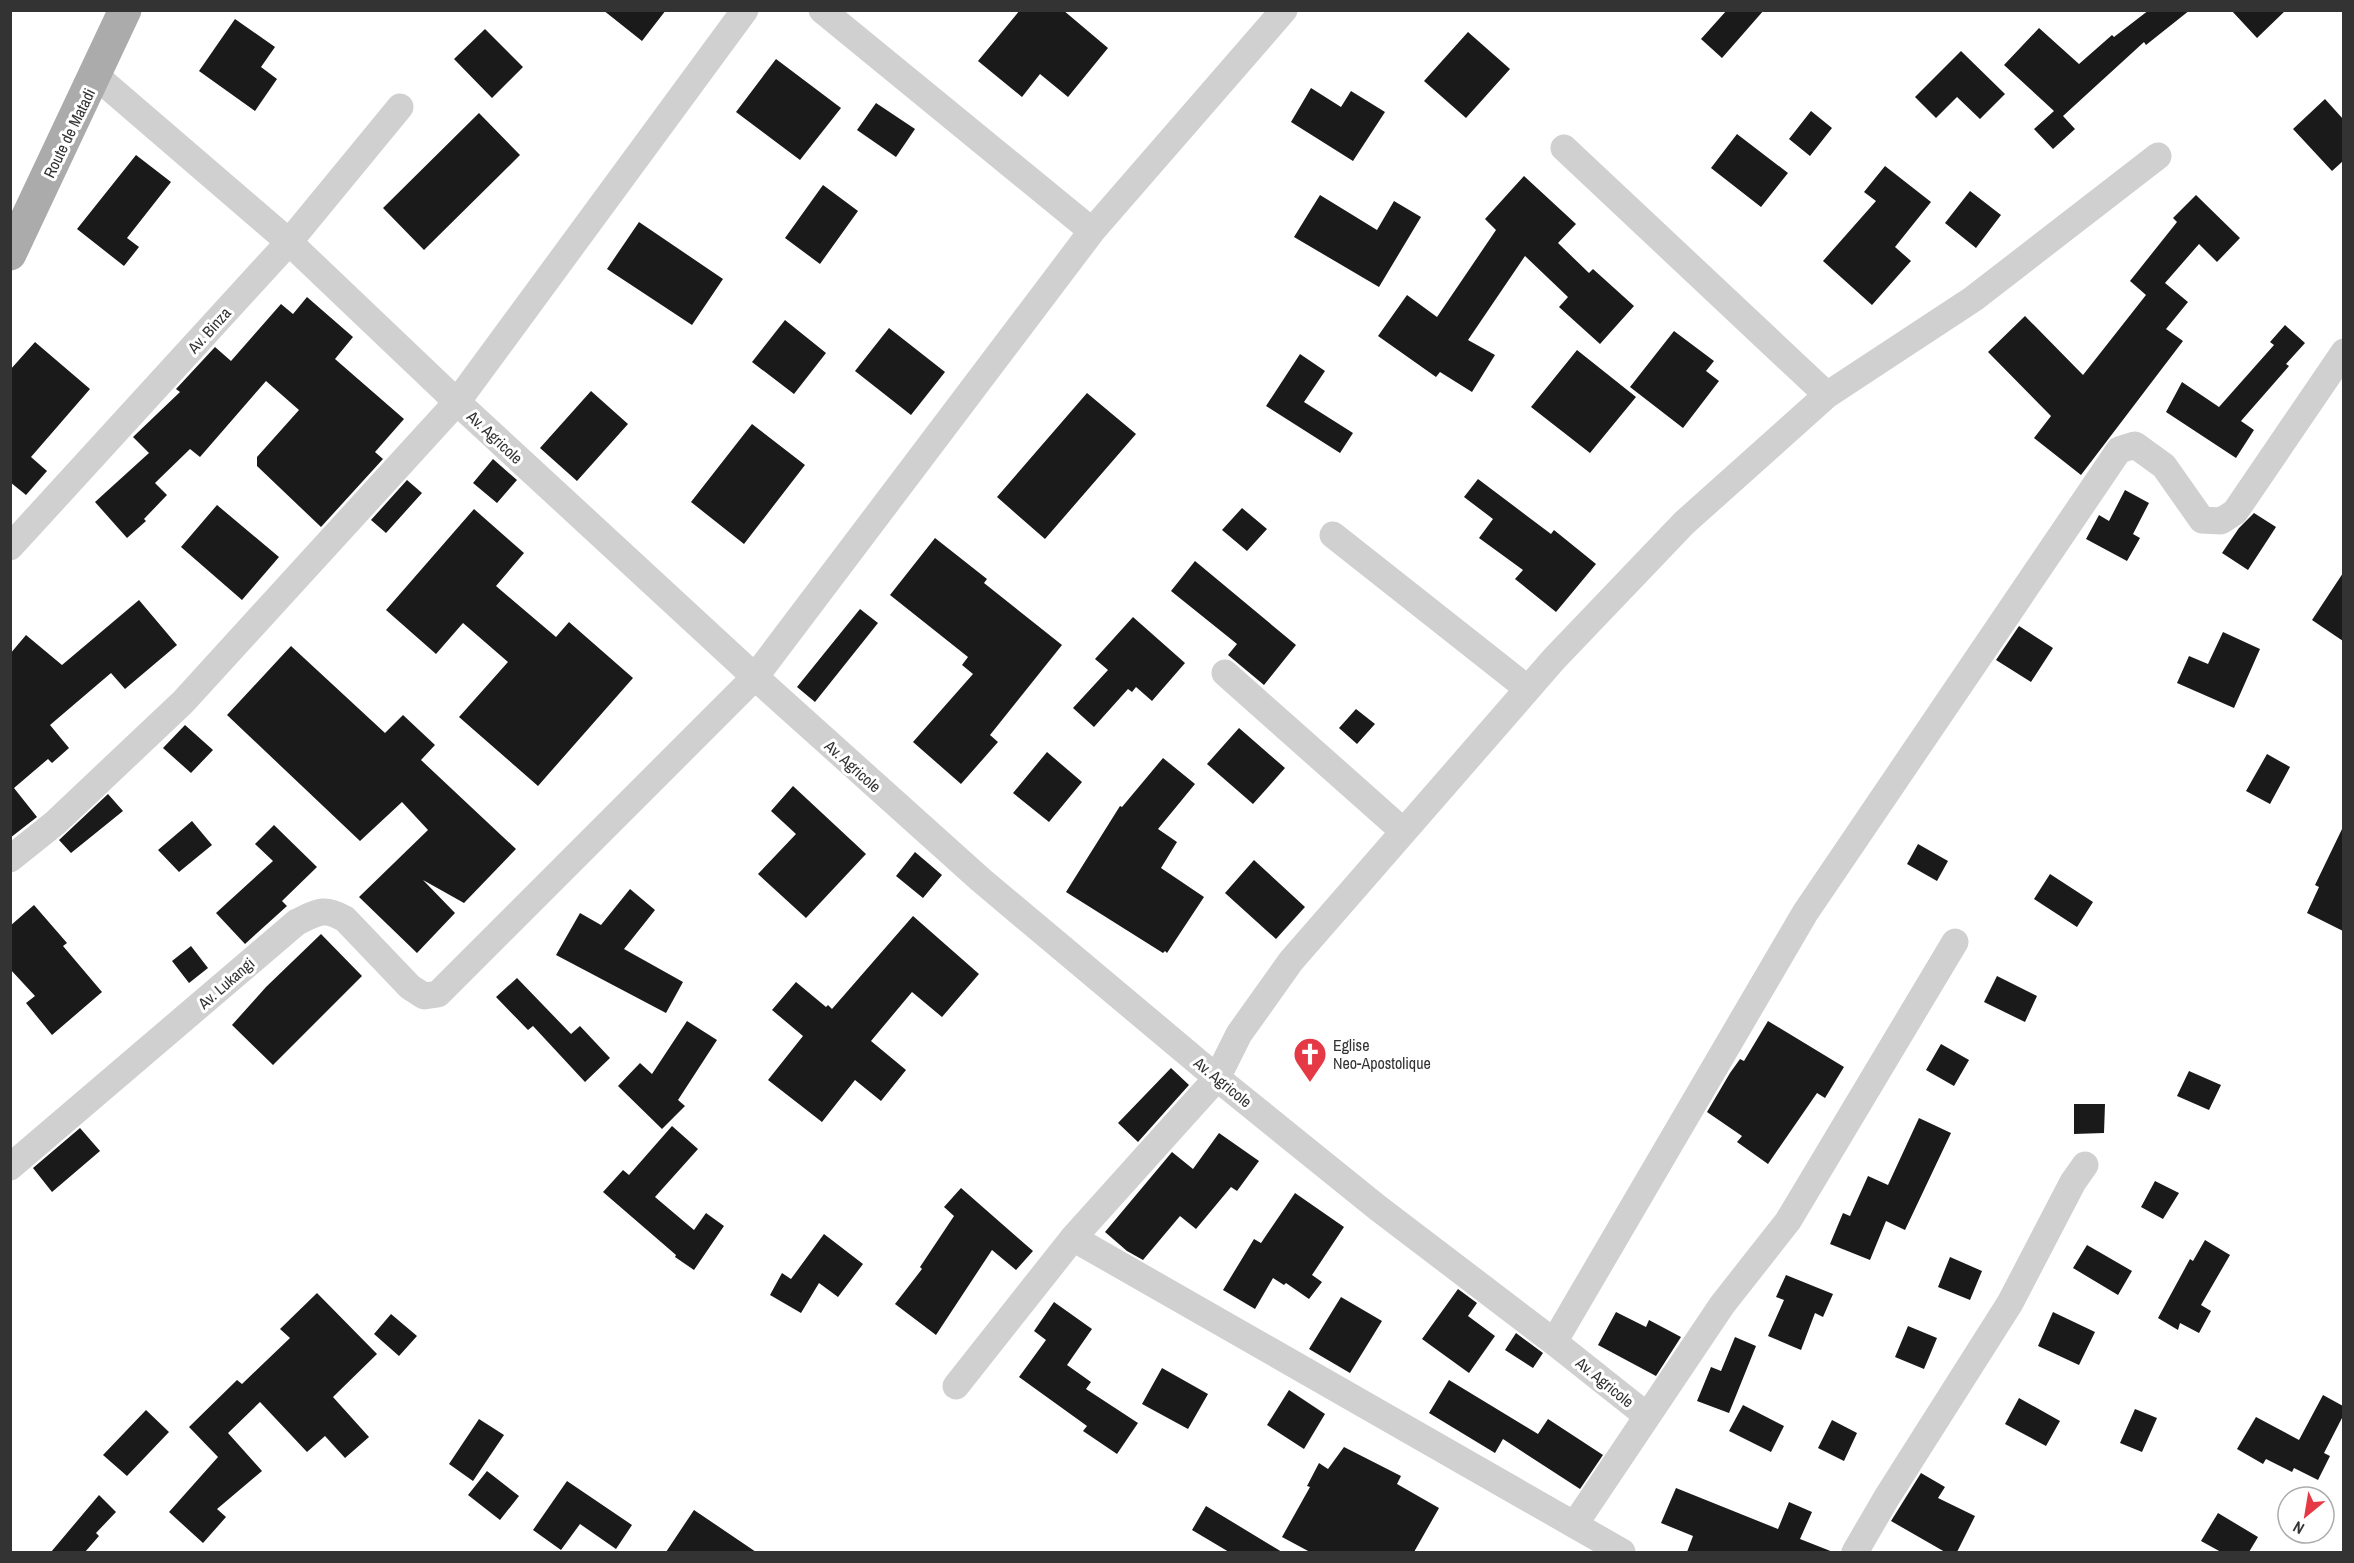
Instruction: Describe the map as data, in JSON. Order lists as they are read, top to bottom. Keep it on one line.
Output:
{"streets":{"main road":["Route de Matadi"],"street":["Av. Binza","Av. Agricole","Av. Lukangi"]},"crossings":[["Route de Matadi","Av. Agricole"],["Av. Binza","Av. Agricole"],["Av. Agricole","Av. Lukangi"]],"places":{"church":["Eglise Neo-Apostolique"]},"north":"bottom left"}
